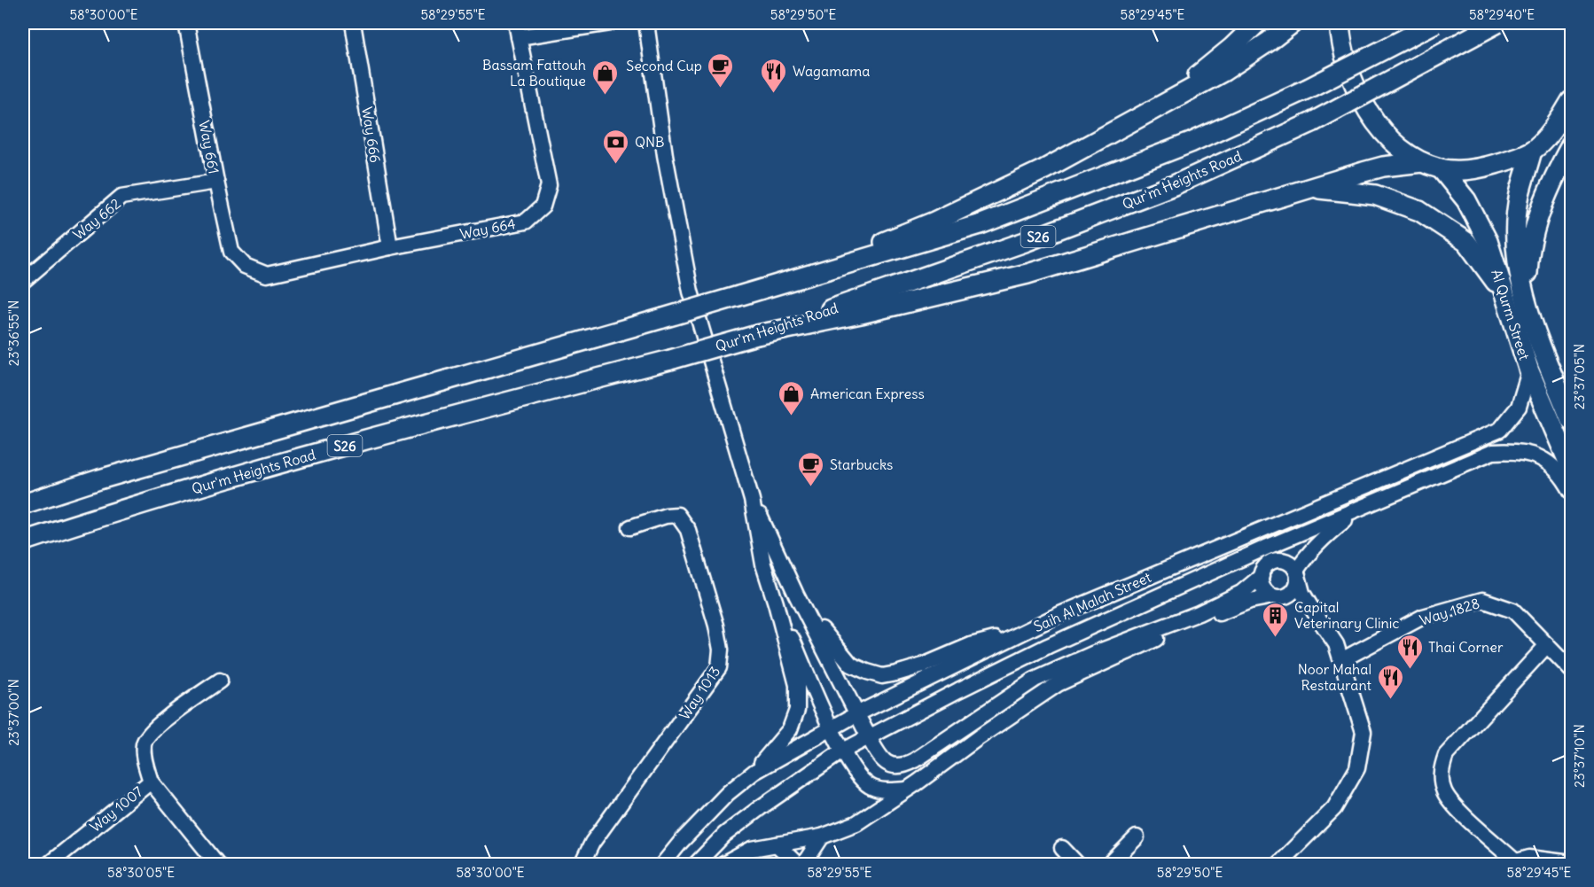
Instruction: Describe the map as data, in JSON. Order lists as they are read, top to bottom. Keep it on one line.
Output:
{"streets":{"main road":["Qur'm Heights Road","S26","Al Qurm Street"],"street":["Way 666","Way 661","Way 662","Way 664","Saih Al Malah Street","Way 1828","Way 1013","Way 1007"]},"crossings":[["Way 666","Way 664"],["Way 661","Way 662"],["Way 661","Way 664"],["Al Qurm Street","Saih Al Malah Street"]],"places":{"cafe":["Second Cup","Starbucks"],"restaurant":["Wagamama","Thai Corner","Noor Mahal Restaurant"],"shop":["Bassam Fattouh La Boutique","American Express"],"bank":["QNB"],"building":["Capital Veterinary Clinic"]},"coordinates":["58°30'00\"E","58°29'55\"E","58°29'50\"E","58°29'45\"E","58°29'40\"E","23°36'55\"N","23°37'05\"N","23°37'00\"N","23°37'10\"N","58°30'05\"E"]}
